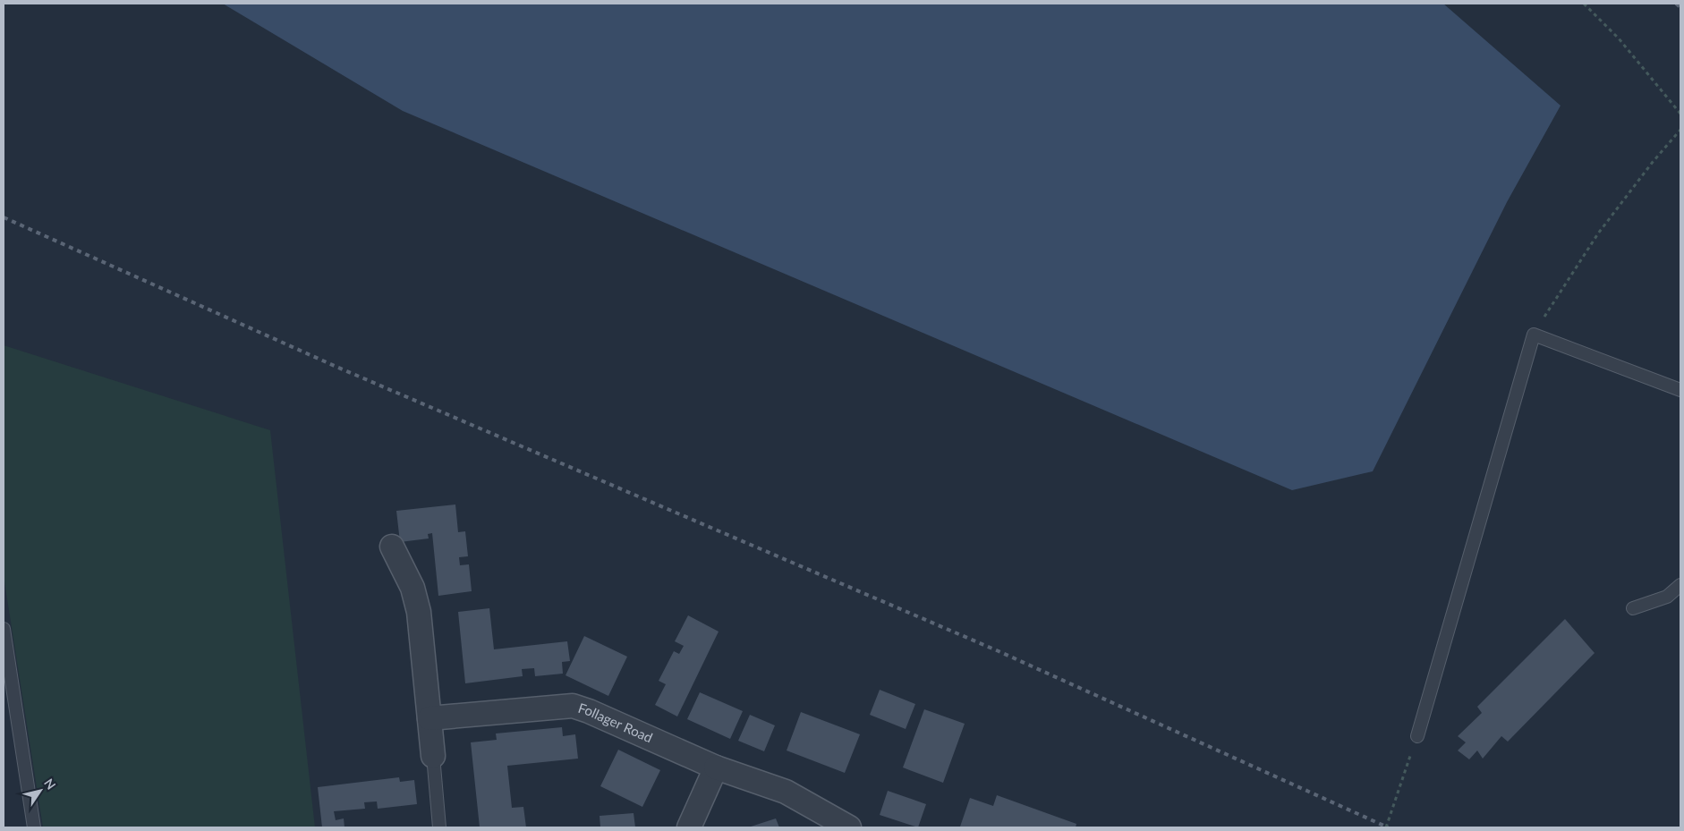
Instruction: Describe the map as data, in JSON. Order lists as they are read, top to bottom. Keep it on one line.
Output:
{"streets":{"street":["Follager Road"]},"north":"top right"}
